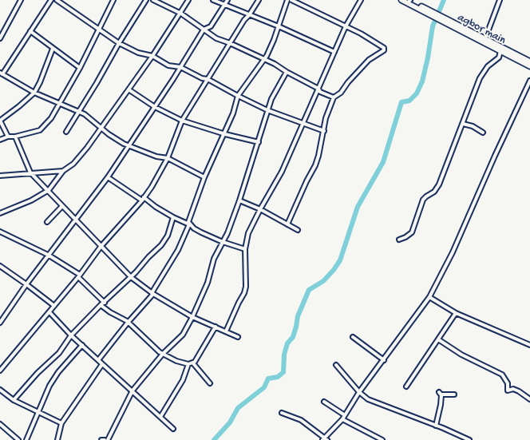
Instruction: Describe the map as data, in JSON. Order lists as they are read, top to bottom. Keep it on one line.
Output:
{"streets":{"main road":["agbor main"]}}
